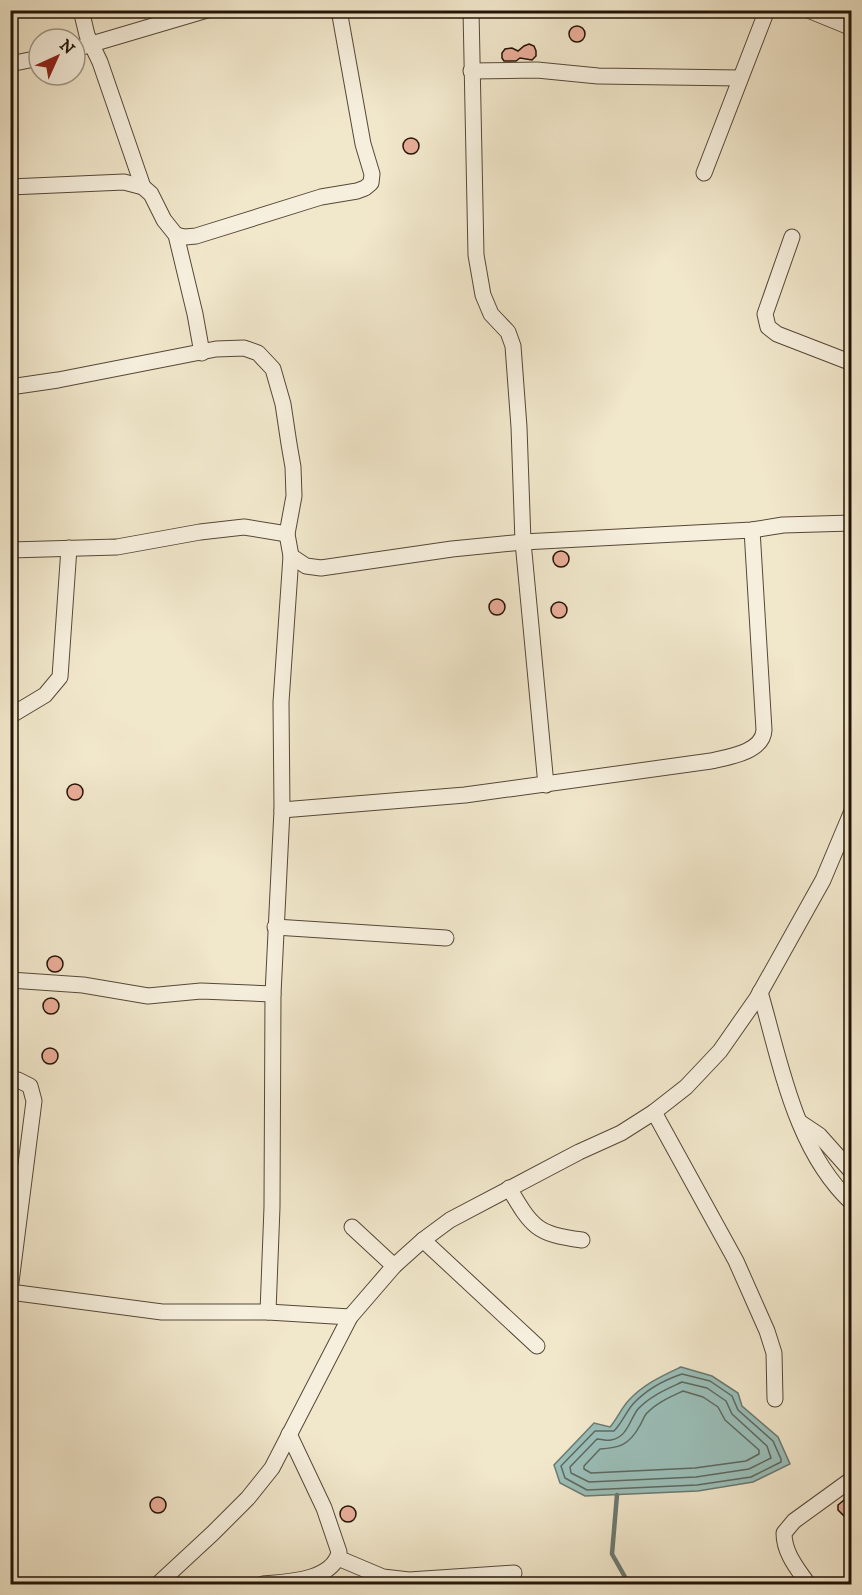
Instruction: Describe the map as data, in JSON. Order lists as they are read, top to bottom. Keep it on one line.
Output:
{"north":"top right"}
